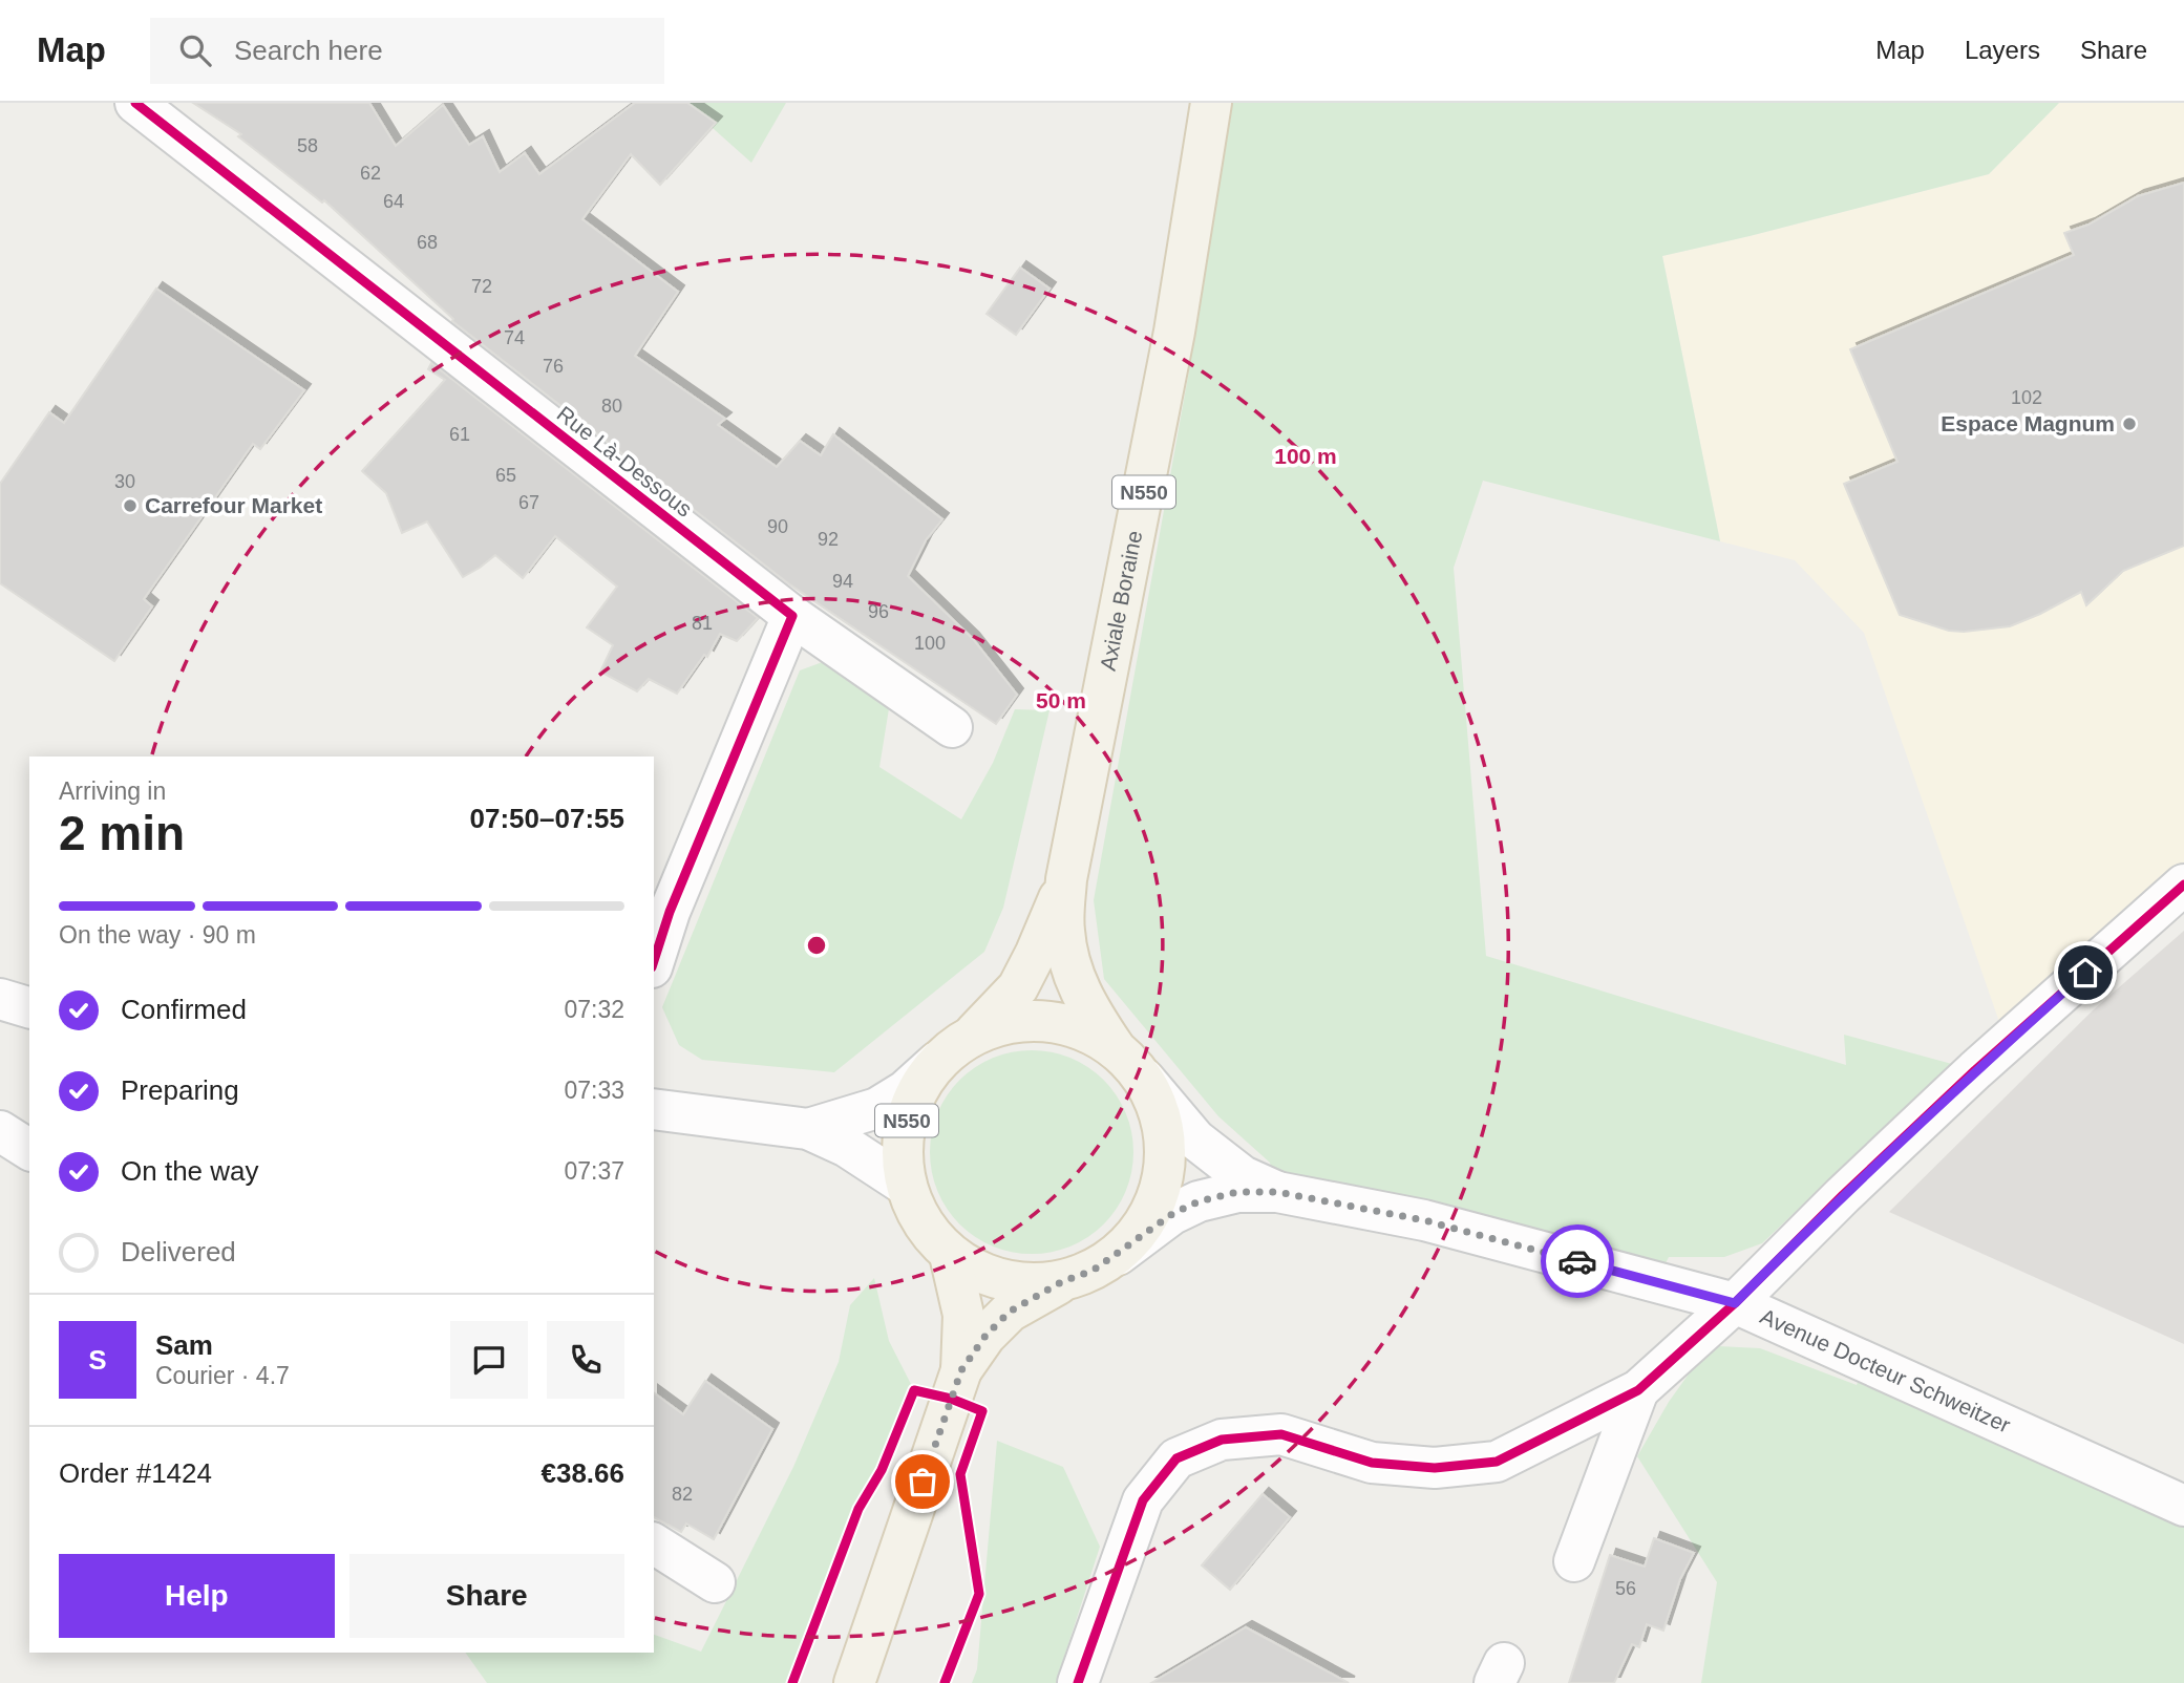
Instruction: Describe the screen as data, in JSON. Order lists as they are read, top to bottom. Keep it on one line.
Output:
{"streets":{"main road":["N550","Axiale Boraine"],"street":["Rue Là-Dessous","Avenue Docteur Schweitzer"]},"crossings":[["N550","Axiale Boraine"]],"places":["Espace Magnum","Carrefour Market"],"house_numbers":["58","62","64","68","72","74","76","102","80","61","65","30","67","90","92","94","96","81","100","82","56"],"page":{"header":"Map","search":"Search here","nav":["Map","Layers","Share"],"heading":["2 min","Arriving in","07:50–07:55"],"panel":["Sam","Courier · 4.7","Order #1424","€38.66"],"bar":"On the way · 90 m","list":[["Confirmed","07:32"],["Preparing","07:33"],["On the way","07:37"],"Delivered"],"round":"S","buttons":["Help","Share"]},"rings":["100 m","50 m"]}
